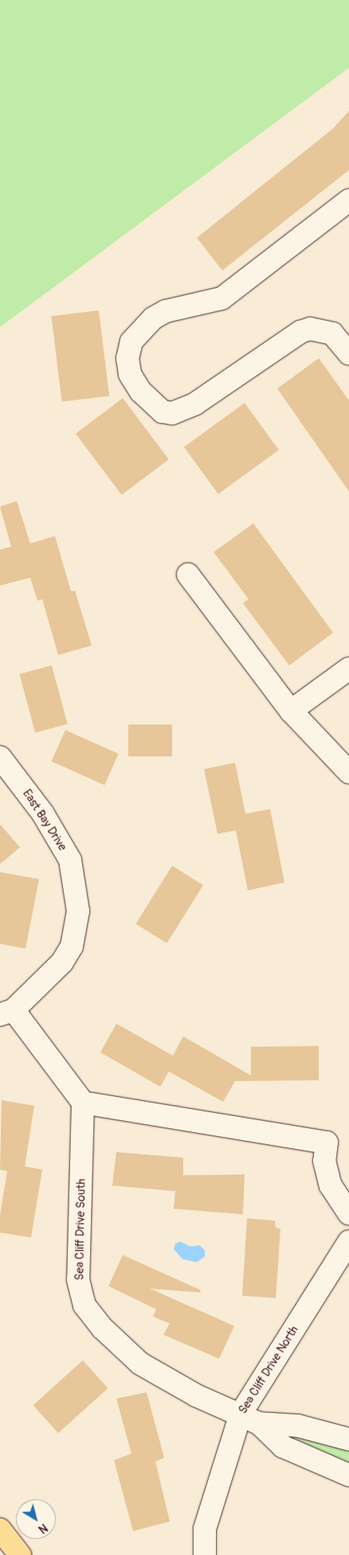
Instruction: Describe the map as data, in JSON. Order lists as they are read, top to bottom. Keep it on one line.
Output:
{"streets":{"street":["East Bay Drive","Sea Cliff Drive South","Sea Cliff Drive North"]},"crossings":[["Sea Cliff Drive South","Sea Cliff Drive North"]],"north":"bottom right"}
